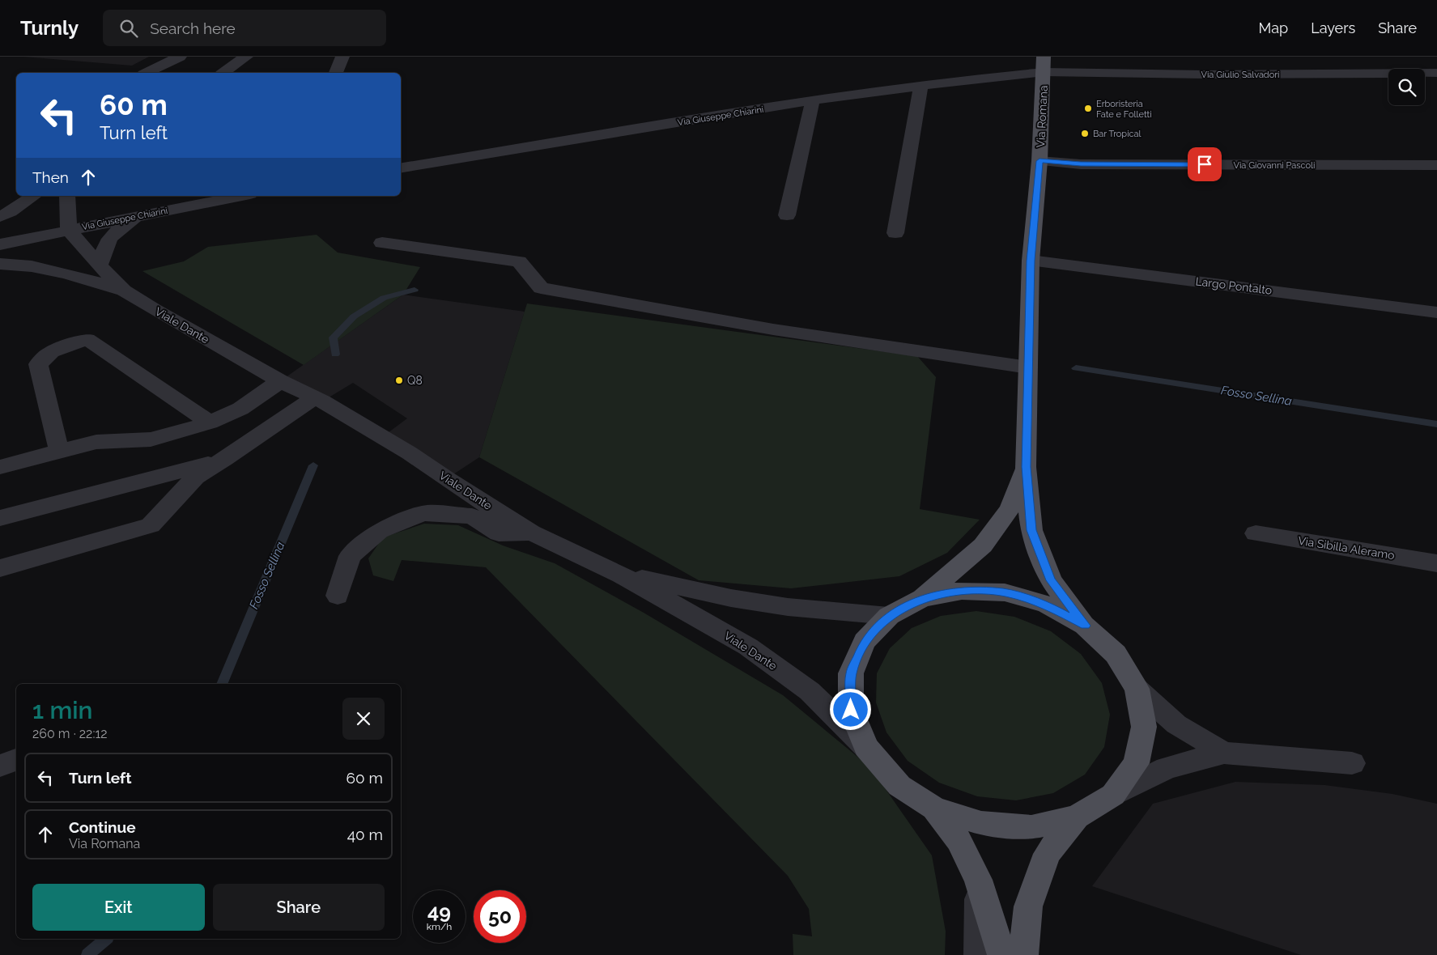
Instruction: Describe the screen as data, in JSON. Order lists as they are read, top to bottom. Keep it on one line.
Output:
{"streets":{"main road":["Via Romana"],"street":["Via Giulio Salvadori","Via Giuseppe Chiarini","Via Giovanni Pascoli","Largo Pontalto","Viale Dante","Via Sibilla Aleramo"]},"crossings":[["Via Giulio Salvadori","Via Giuseppe Chiarini"],["Via Giulio Salvadori","Via Romana"],["Via Giuseppe Chiarini","Via Romana"],["Via Giuseppe Chiarini","Viale Dante"],["Via Romana","Via Giovanni Pascoli"],["Via Romana","Largo Pontalto"]],"water":["Fosso Sellina"],"places":["Erboristeria Fate e Folletti","Bar Tropical","Q8"],"page":{"header":"Turnly","search":"Search here","nav":["Map","Layers","Share"],"turn":["60 m","Turn left"],"then":"Then","heading":["1 min","260 m · 22:12"],"list":[{"name":"Turn left","value":"60 m"},{"name":"Continue","note":"Via Romana","value":"40 m"}],"buttons":["Exit","Share"],"speed":"49 km/h","limit":"50"}}
